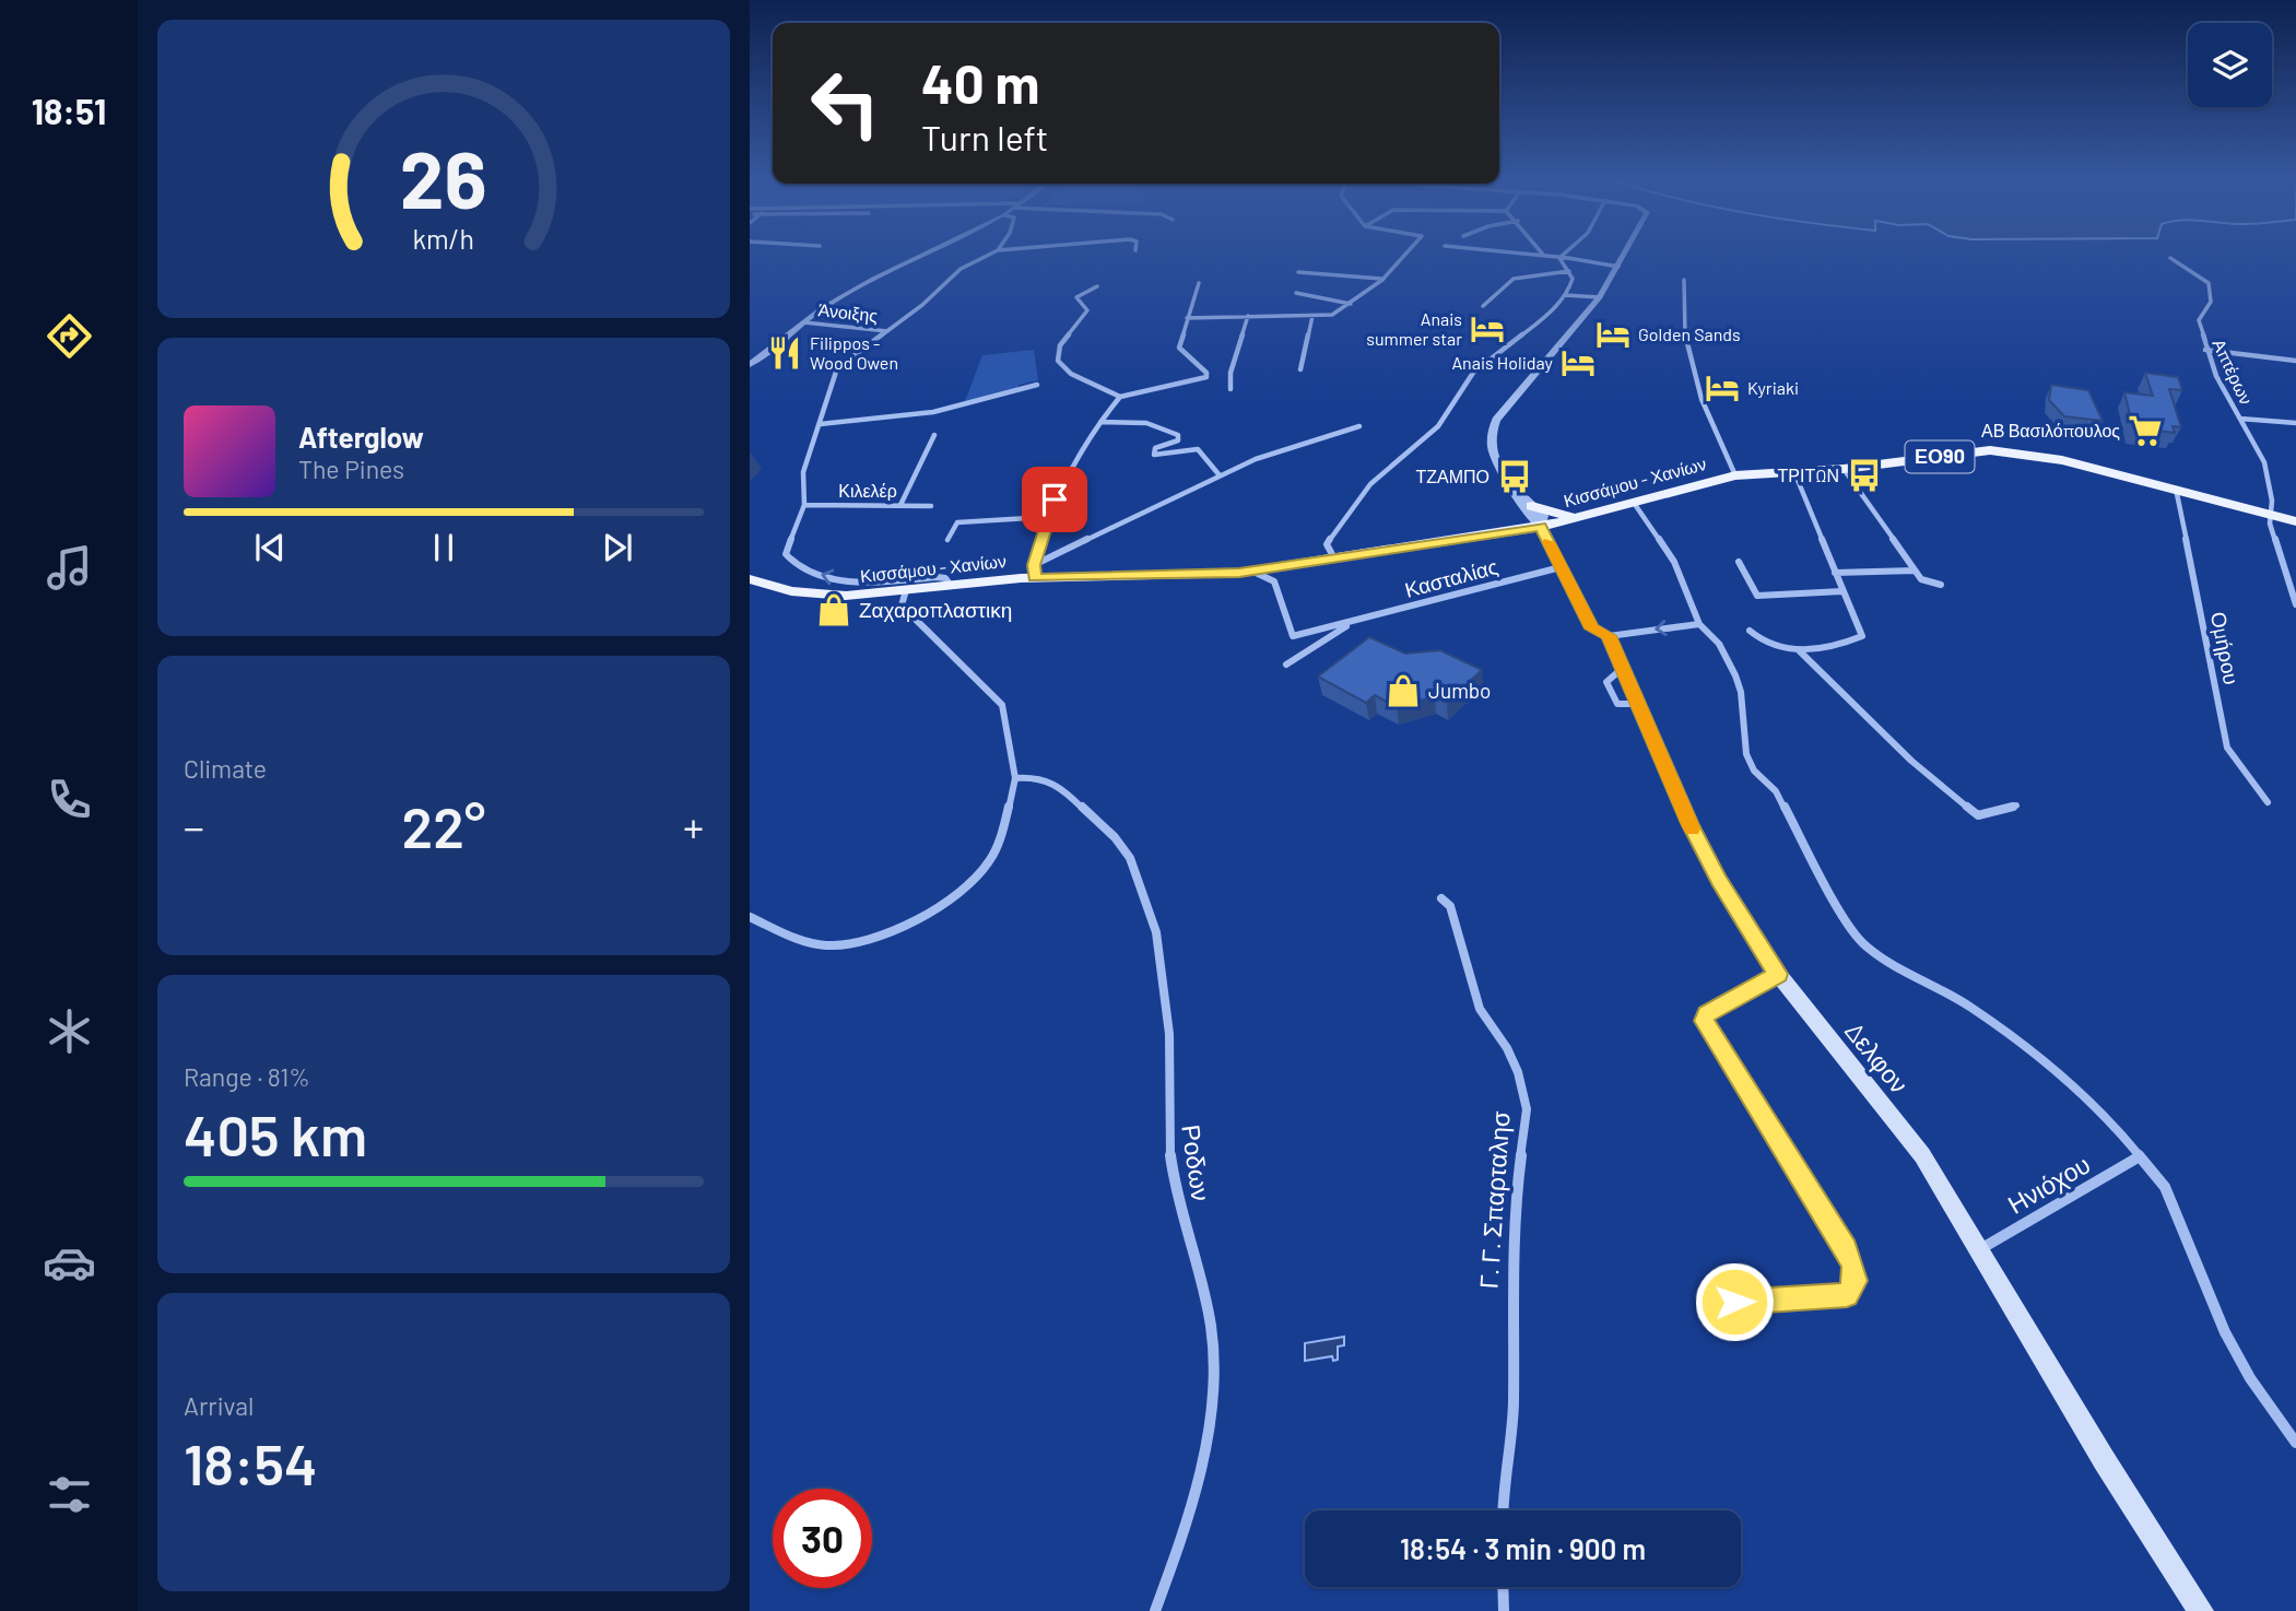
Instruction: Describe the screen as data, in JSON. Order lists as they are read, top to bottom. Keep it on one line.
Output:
{"streets":{"main road":["ΕΟ90","Κισσάμου - Χανίων","Δελφον"],"street":["Άνοιξης","Απτέρων","Κιλελέρ","Κασταλίας","Ομήρου","Ροδων","Ηνιόχου","Γ. Γ. Σπαρταλησ"]},"crossings":[["Απτέρων","Κισσάμου - Χανίων"],["Κισσάμου - Χανίων","Ομήρου"],["Κισσάμου - Χανίων","Δελφον"],["Κασταλίας","Δελφον"],["Δελφον","Ηνιόχου"]],"places":{"hotel":["Anais summer star","Golden Sands","Anais Holiday","Kyriaki"],"restaurant":["Filippos - Wood Owen"],"supermarket":["ΑΒ Βασιλόπουλος"],"bus stop":["ΤΡΙΤΩΝ","ΤΖΑΜΠΟ"],"shop":["Ζαχαροπλαστικη","Jumbo"]},"page":{"tabs":"18:51","turn":["40 m","Turn left"],"song":["Afterglow","The Pines"],"tile":["Climate",["Range · 81%","405 km"],["Arrival","18:54"]],"heat":["−","22°","+"],"limit":"30","trip":"18:54 · 3 min · 900 m","gauge":["26","km/h"]}}
